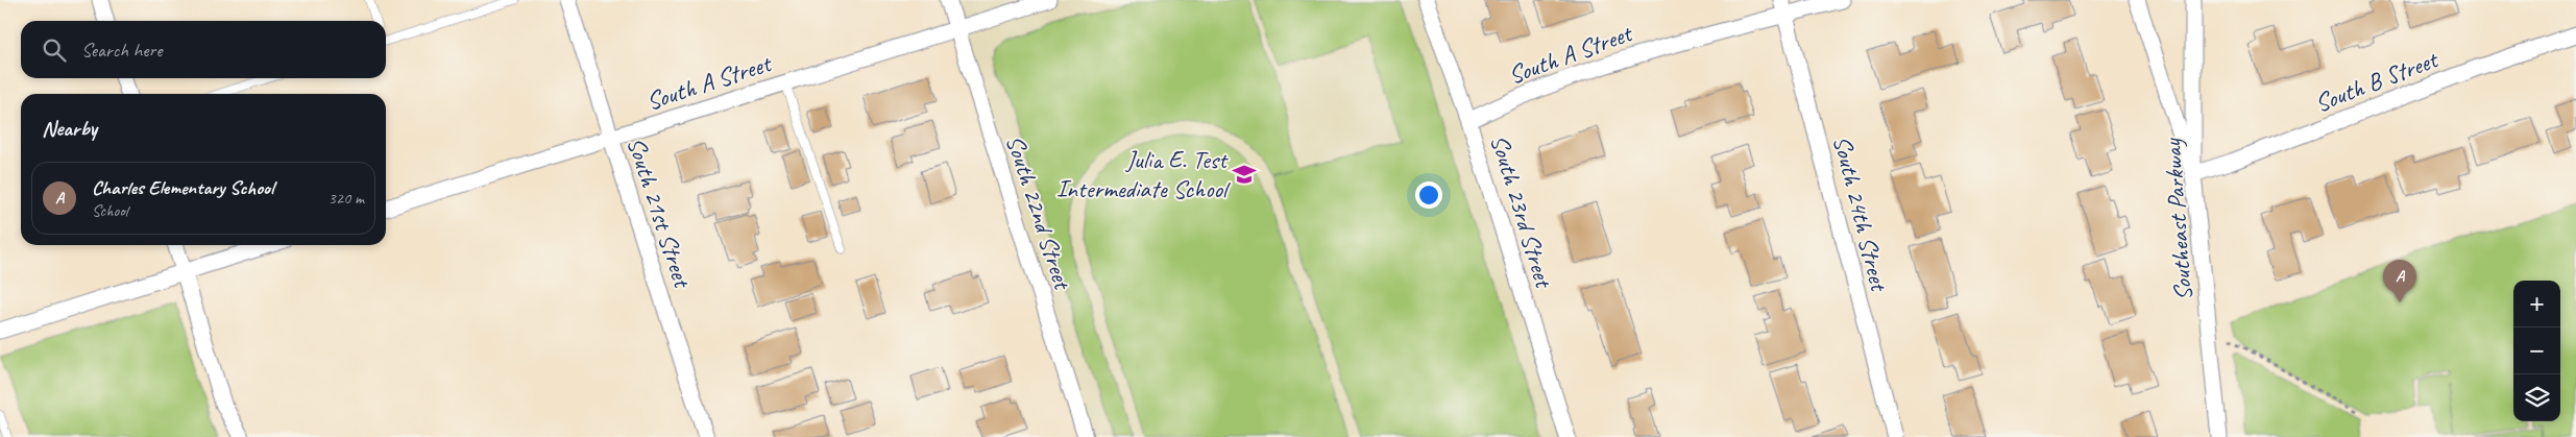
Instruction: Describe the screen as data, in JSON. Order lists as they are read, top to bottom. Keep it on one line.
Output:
{"streets":{"street":["South A Street","South B Street","South 23rd Street","South 21st Street","South 22nd Street","South 24th Street","Southeast Parkway"]},"crossings":[["South A Street","South 23rd Street"],["South A Street","South 21st Street"],["South A Street","South 22nd Street"],["South A Street","South 24th Street"],["South B Street","Southeast Parkway"]],"places":{"school or university":["Julia E. Test Intermediate School"]},"page":{"search":"Search here","heading":"Nearby","list":[{"mark":"A","name":"Charles Elementary School","note":"School","value":"320 m"}],"pins":"A","map_buttons":["+","−"]}}
